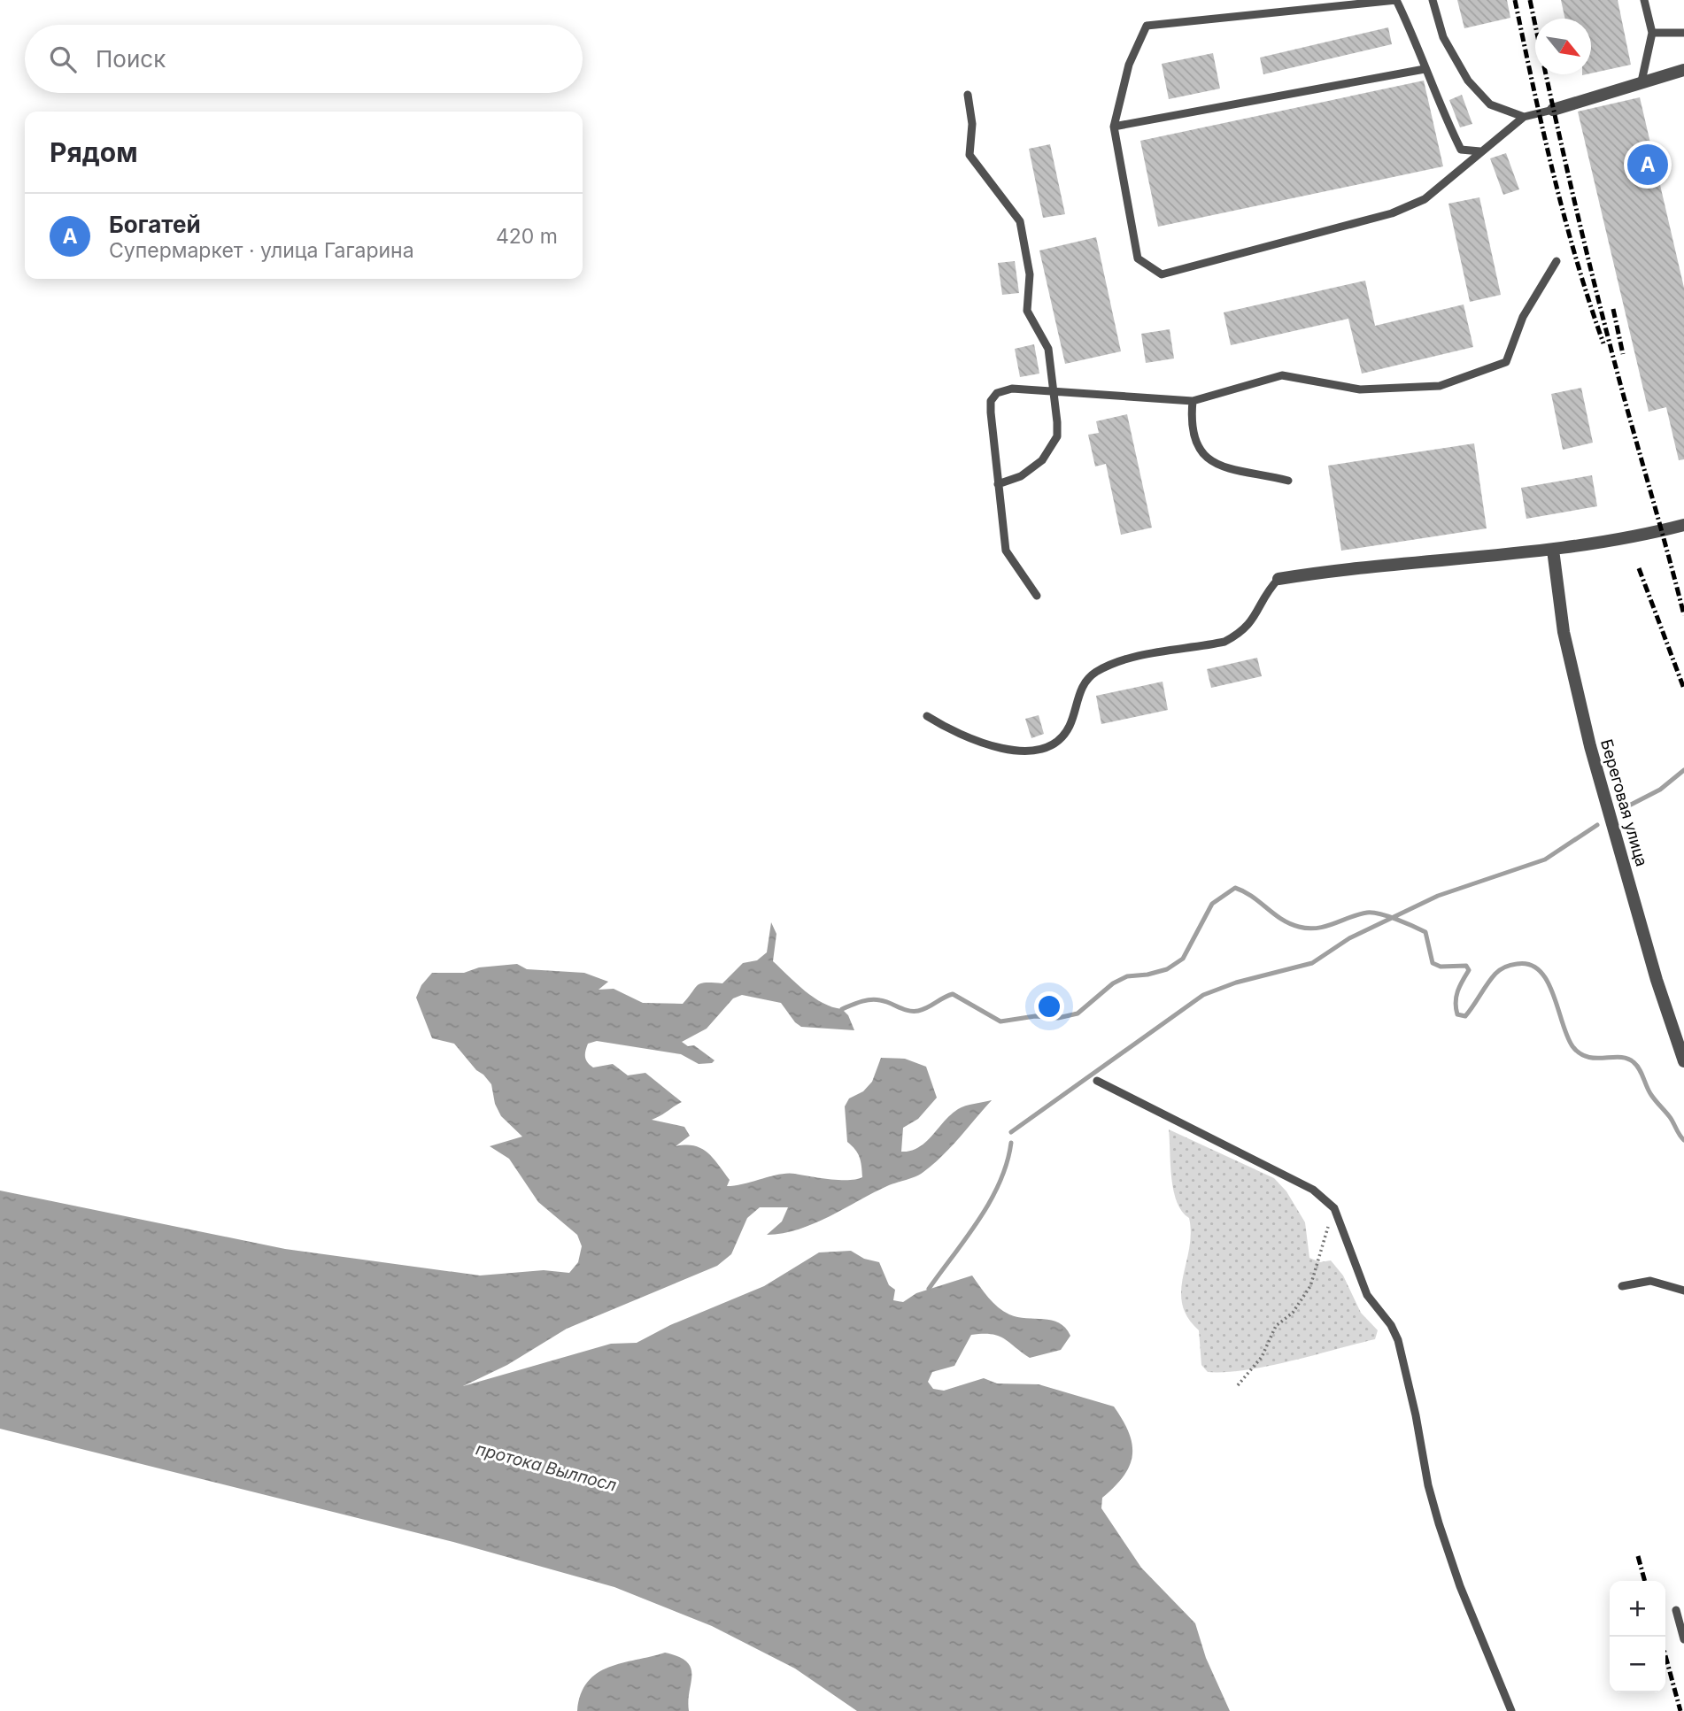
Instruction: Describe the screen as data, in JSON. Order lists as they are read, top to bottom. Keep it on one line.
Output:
{"streets":{"street":["Береговая улица"]},"water":["протока Вылпосл"],"north":"bottom right","page":{"search":"Поиск","heading":"Рядом","pins":"A","list":[{"mark":"A","name":"Богатей","note":"Супермаркет · улица Гагарина","value":"420 m"}],"map_buttons":["+","−"]}}
